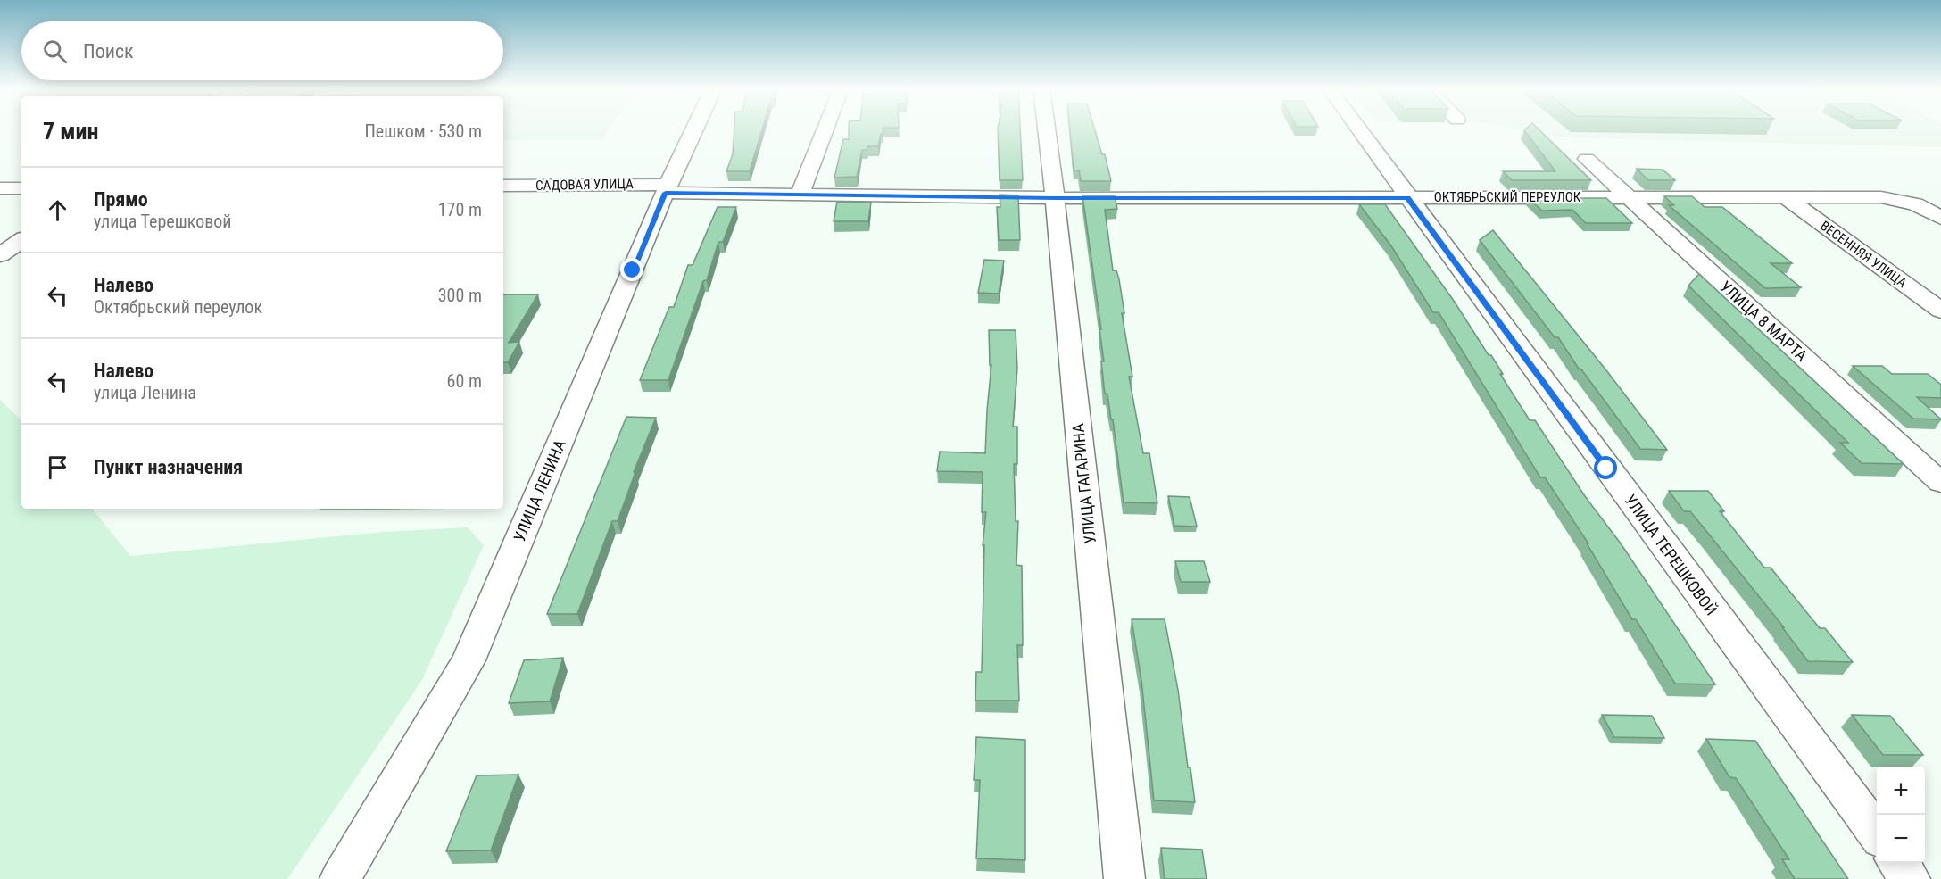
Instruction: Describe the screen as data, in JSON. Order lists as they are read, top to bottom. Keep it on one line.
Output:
{"streets":{"street":["САДОВАЯ УЛИЦА","ОКТЯБРЬСКИЙ ПЕРЕУЛОК","ВЕСЕННЯЯ УЛИЦА","УЛИЦА 8 МАРТА","УЛИЦА ГАГАРИНА","УЛИЦА ЛЕНИНА","УЛИЦА ТЕРЕШКОВОЙ"]},"crossings":[["САДОВАЯ УЛИЦА","ОКТЯБРЬСКИЙ ПЕРЕУЛОК"],["САДОВАЯ УЛИЦА","УЛИЦА ЛЕНИНА"],["ОКТЯБРЬСКИЙ ПЕРЕУЛОК","ВЕСЕННЯЯ УЛИЦА"],["ОКТЯБРЬСКИЙ ПЕРЕУЛОК","УЛИЦА 8 МАРТА"],["ОКТЯБРЬСКИЙ ПЕРЕУЛОК","УЛИЦА ГАГАРИНА"],["ОКТЯБРЬСКИЙ ПЕРЕУЛОК","УЛИЦА ЛЕНИНА"],["ОКТЯБРЬСКИЙ ПЕРЕУЛОК","УЛИЦА ТЕРЕШКОВОЙ"]],"page":{"search":"Поиск","heading":["7 мин","Пешком · 530 m"],"list":[["Прямо","улица Терешковой","170 m"],["Налево","Октябрьский переулок","300 m"],["Налево","улица Ленина","60 m"],"Пункт назначения"],"map_buttons":["+","−"]}}
